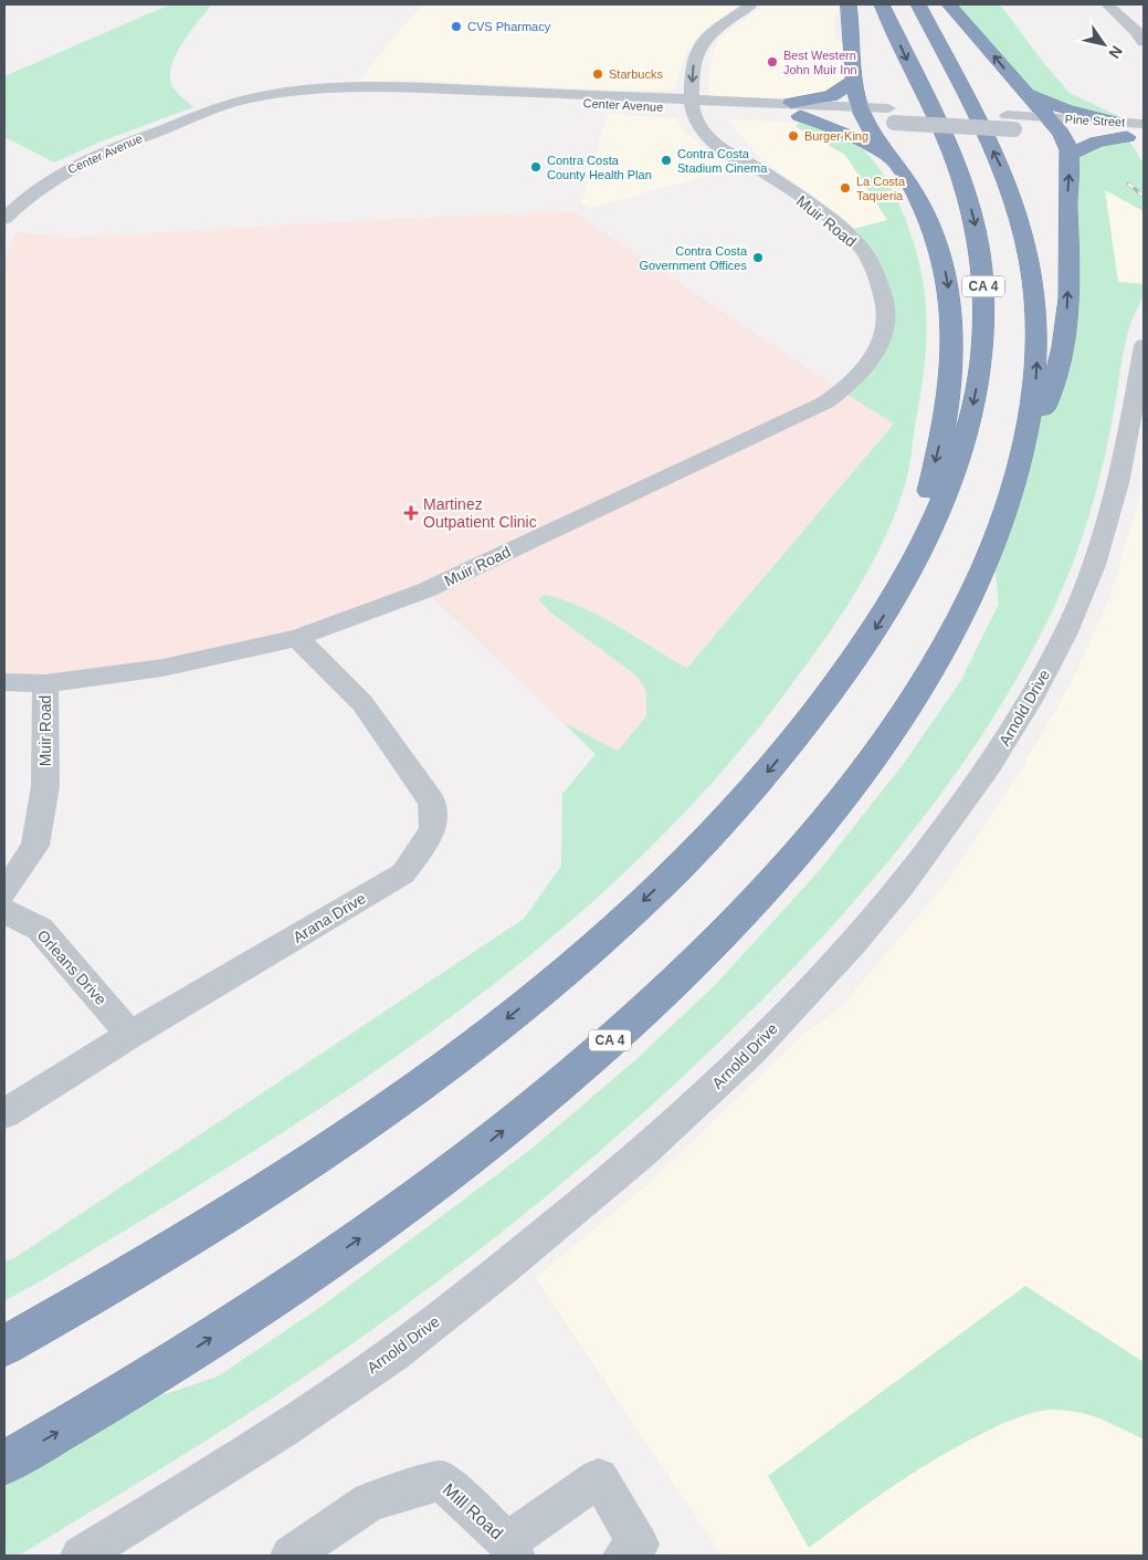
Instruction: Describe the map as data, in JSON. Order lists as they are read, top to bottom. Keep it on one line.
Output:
{"streets":{"highway":["CA 4"],"street":["Center Avenue","Pine Street","Muir Road","Arnold Drive","Arana Drive","Orleans Drive","Mill Road"]},"crossings":[["Center Avenue","Pine Street"],["Center Avenue","Muir Road"],["Muir Road","Arana Drive"],["Arana Drive","Orleans Drive"]],"places":{"other":["CVS Pharmacy","Best Western John Muir Inn","Starbucks","Burger King","Contra Costa Stadium Cinema","Contra Costa County Health Plan","La Costa Taqueria","Contra Costa Government Offices"],"health":["Martinez Outpatient Clinic"]},"north":"bottom right"}
